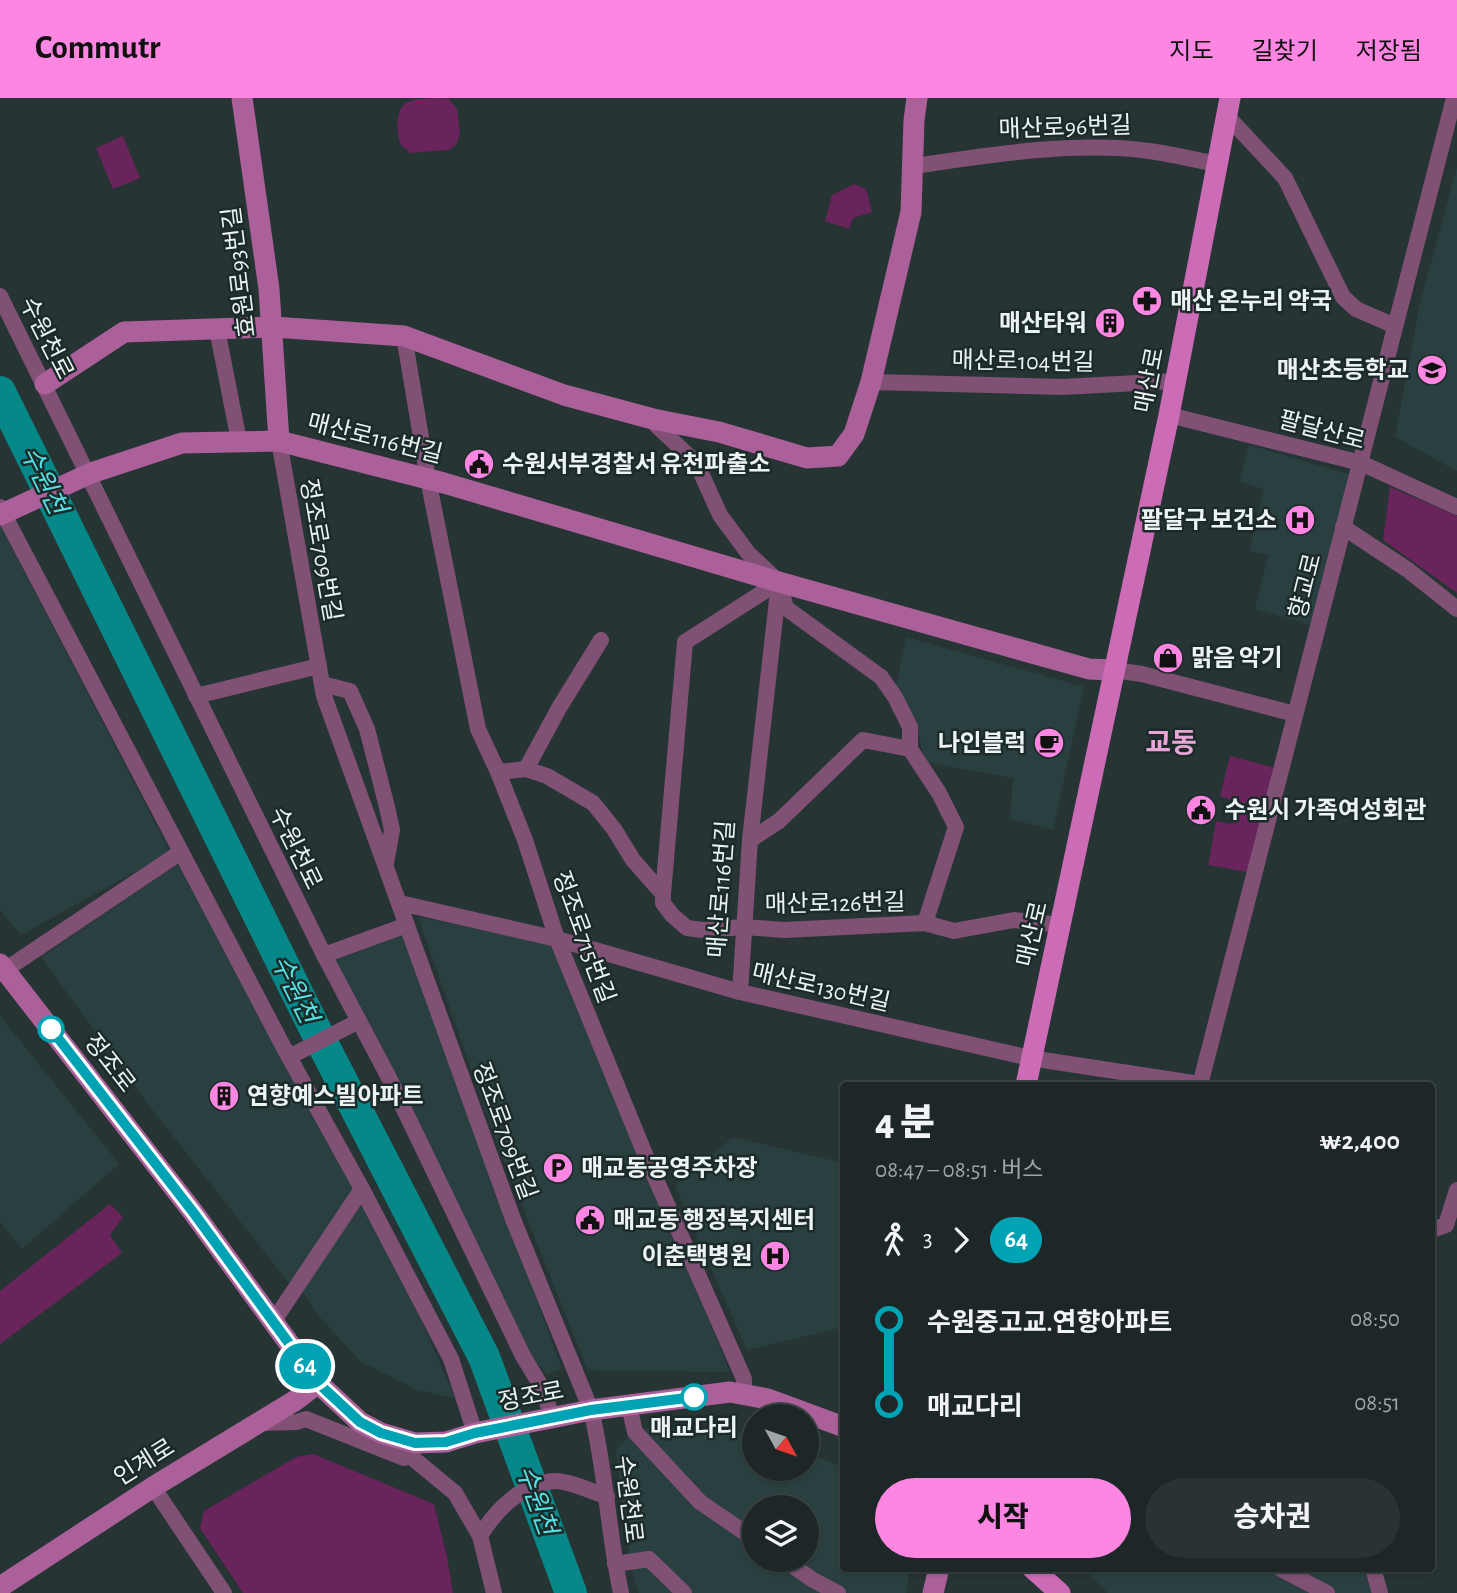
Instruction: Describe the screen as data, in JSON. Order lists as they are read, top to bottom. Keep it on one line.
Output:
{"streets":{"main road":["매산로"],"street":["매산로96번길","효원로93번길","수원천로","매산로104번길","팔달산로","매산로116번길","정조로709번길","향교로","매산로126번길","정조로715번길","매산로130번길","정조로","인계로"]},"crossings":[["매산로96번길","매산로"],["효원로93번길","매산로116번길"],["효원로93번길","정조로709번길"],["수원천로","매산로116번길"],["수원천로","정조로709번길"],["수원천로","정조로"],["매산로104번길","매산로"],["매산로","팔달산로"],["매산로","매산로116번길"],["매산로","매산로126번길"],["매산로","매산로130번길"],["팔달산로","향교로"],["매산로116번길","정조로709번길"],["매산로116번길","매산로126번길"],["매산로116번길","정조로715번길"],["매산로116번길","매산로130번길"],["정조로709번길","매산로130번길"],["정조로709번길","정조로"],["정조로715번길","매산로130번길"],["정조로715번길","정조로"],["정조로","인계로"]],"districts":["교동"],"water":["수원천"],"places":{"pharmacy":["매산 온누리 약국"],"building":["매산타워","연향예스빌아파트"],"school or university":["매산초등학교"],"public building":["수원서부경찰서 유천파출소","수원시 가족여성회관","매교동 행정복지센터"],"hospital":["팔달구 보건소","이춘택병원"],"shop":["맑음 악기"],"cafe":["나인블럭"],"parking":["매교동공영주차장"],"other":["매교다리"]},"lines":["bus line 64"],"north":"bottom right","page":{"header":"Commutr","nav":["지도","길찾기","저장됨"],"on_map":"64","heading":["4 분","08:47 – 08:51 · 버스","₩2,400"],"legs":["3","64"],"list":[{"name":"수원중고교.연향아파트","value":"08:50"},{"name":"매교다리","value":"08:51"}],"buttons":["시작","승차권"]}}
